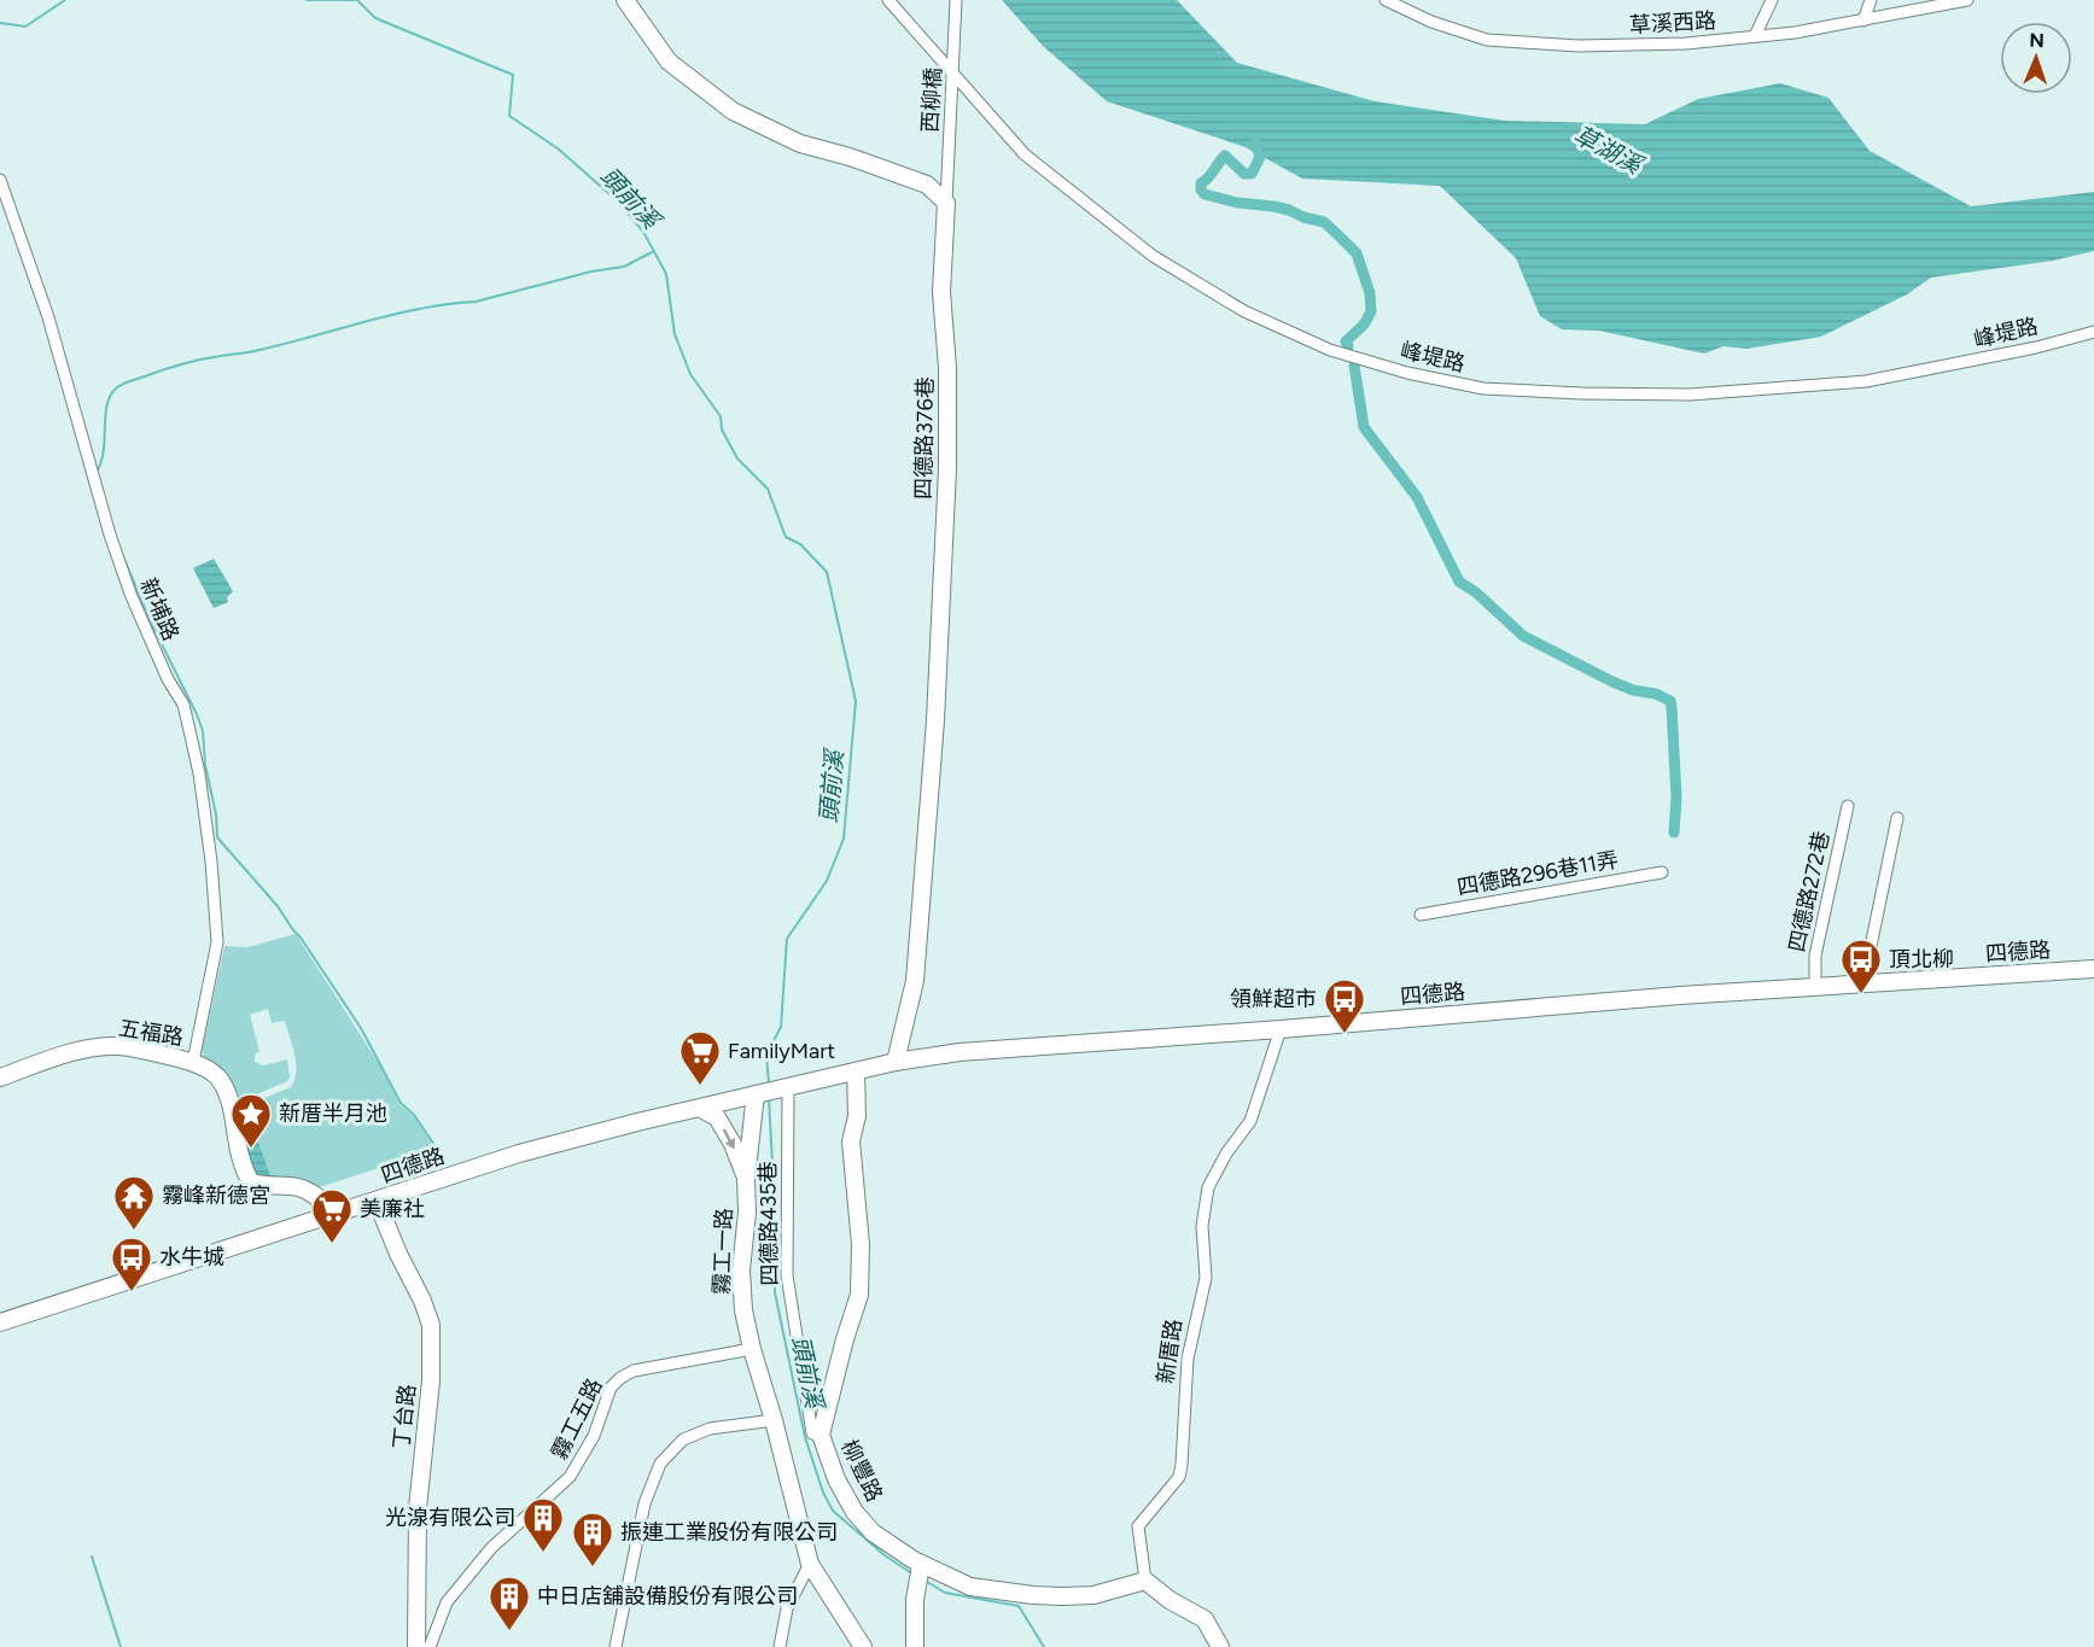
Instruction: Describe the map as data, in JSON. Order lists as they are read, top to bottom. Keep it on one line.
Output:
{"streets":{"street":["草溪西路","西柳橋","峰堤路","四德路376巷","新埔路","四德路296巷11弄","四德路272巷","四德路","五福路","四德路435巷","霧工一路","新厝路","丁台路","霧工五路","柳豐路"]},"crossings":[["西柳橋","峰堤路"],["西柳橋","四德路376巷"],["四德路376巷","四德路"],["新埔路","五福路"],["四德路272巷","四德路"],["四德路","五福路"],["四德路","四德路435巷"],["四德路","霧工一路"],["四德路","新厝路"],["四德路","丁台路"],["四德路","柳豐路"],["四德路435巷","柳豐路"],["霧工一路","霧工五路"],["新厝路","柳豐路"]],"water":["草湖溪","頭前溪"],"places":{"bus stop":["頂北柳","領鮮超市","水牛城"],"supermarket":["FamilyMart","美廉社"],"place":["新厝半月池"],"temple":["霧峰新德宮"],"building":["光湶有限公司","振連工業股份有限公司","中日店舖設備股份有限公司"]},"north":"top"}
